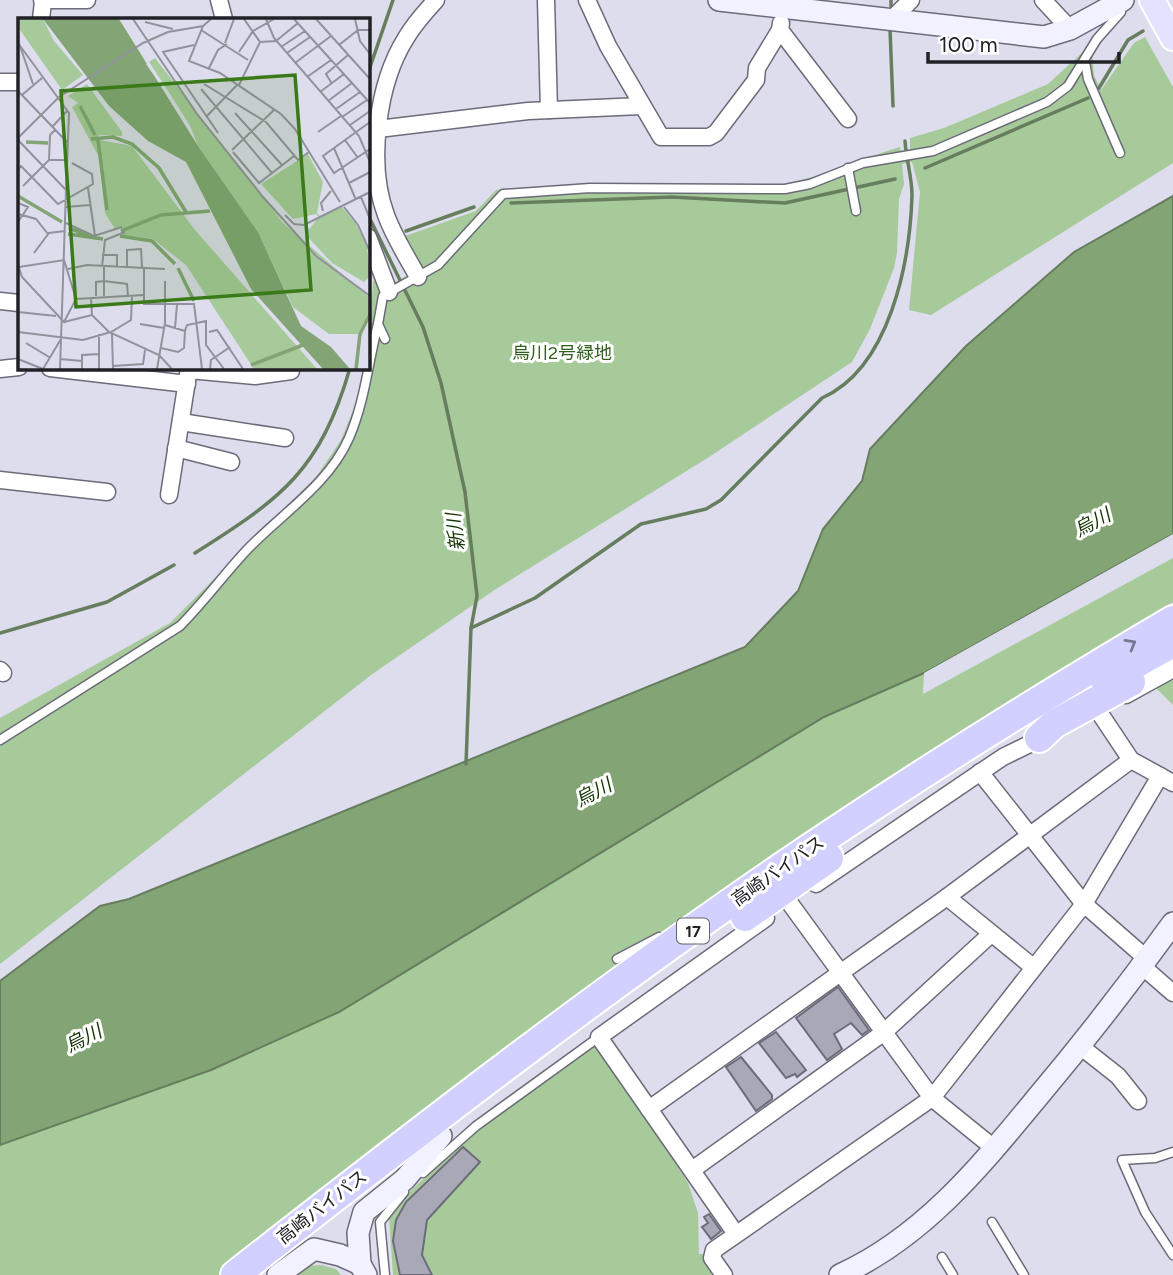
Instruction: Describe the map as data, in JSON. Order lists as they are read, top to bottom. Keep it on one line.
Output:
{"streets":{"highway":["高崎バイパス","17"]},"water":["烏川","新川"],"parks":["烏川2号緑地"],"scale_bar":"100 m"}
